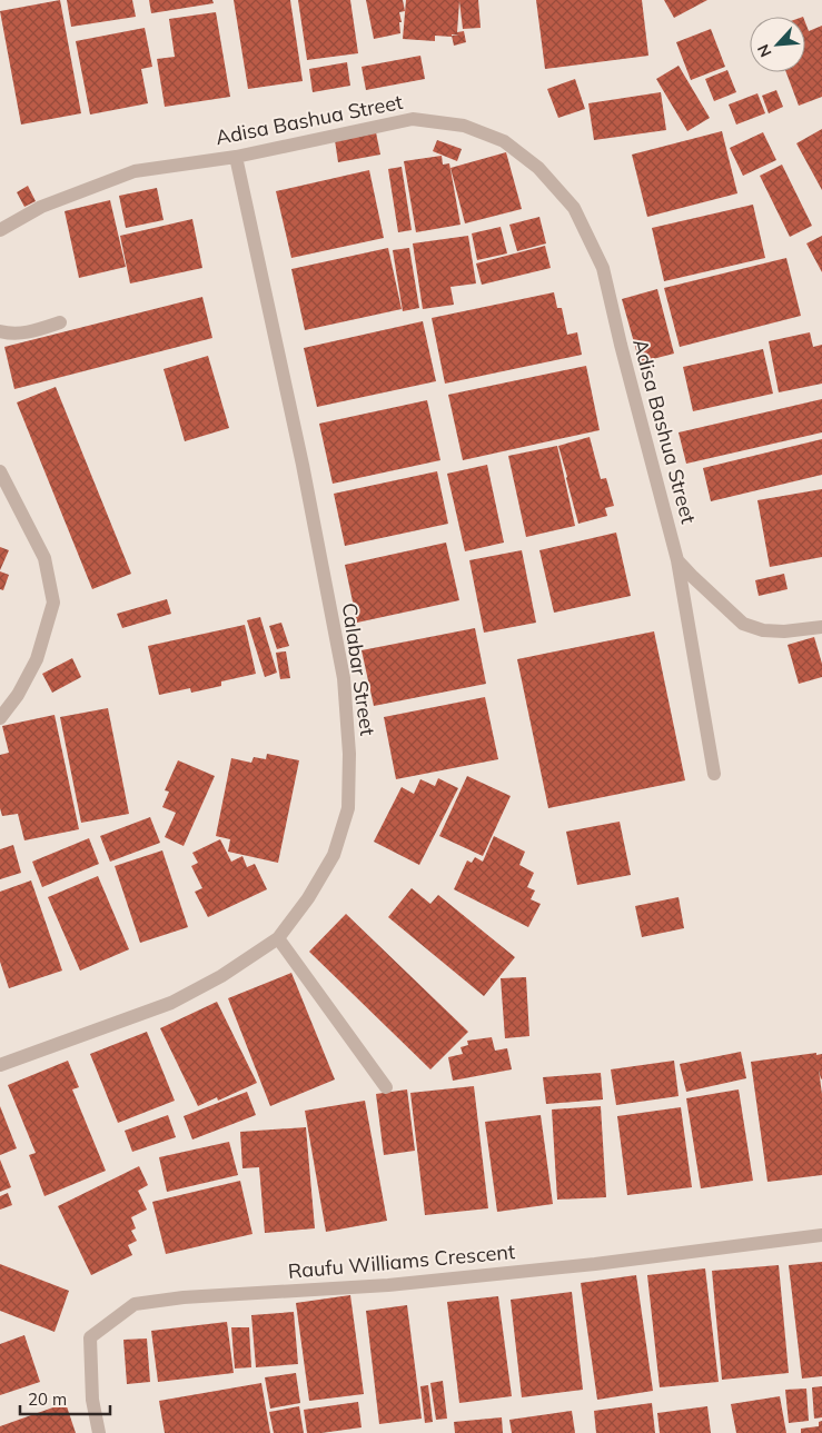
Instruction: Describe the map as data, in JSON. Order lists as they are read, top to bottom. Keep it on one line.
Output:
{"streets":{"street":["Adisa Bashua Street","Calabar Street","Raufu Williams Crescent"]},"crossings":[["Adisa Bashua Street","Calabar Street"]],"scale_bar":"20 m","north":"bottom left"}
